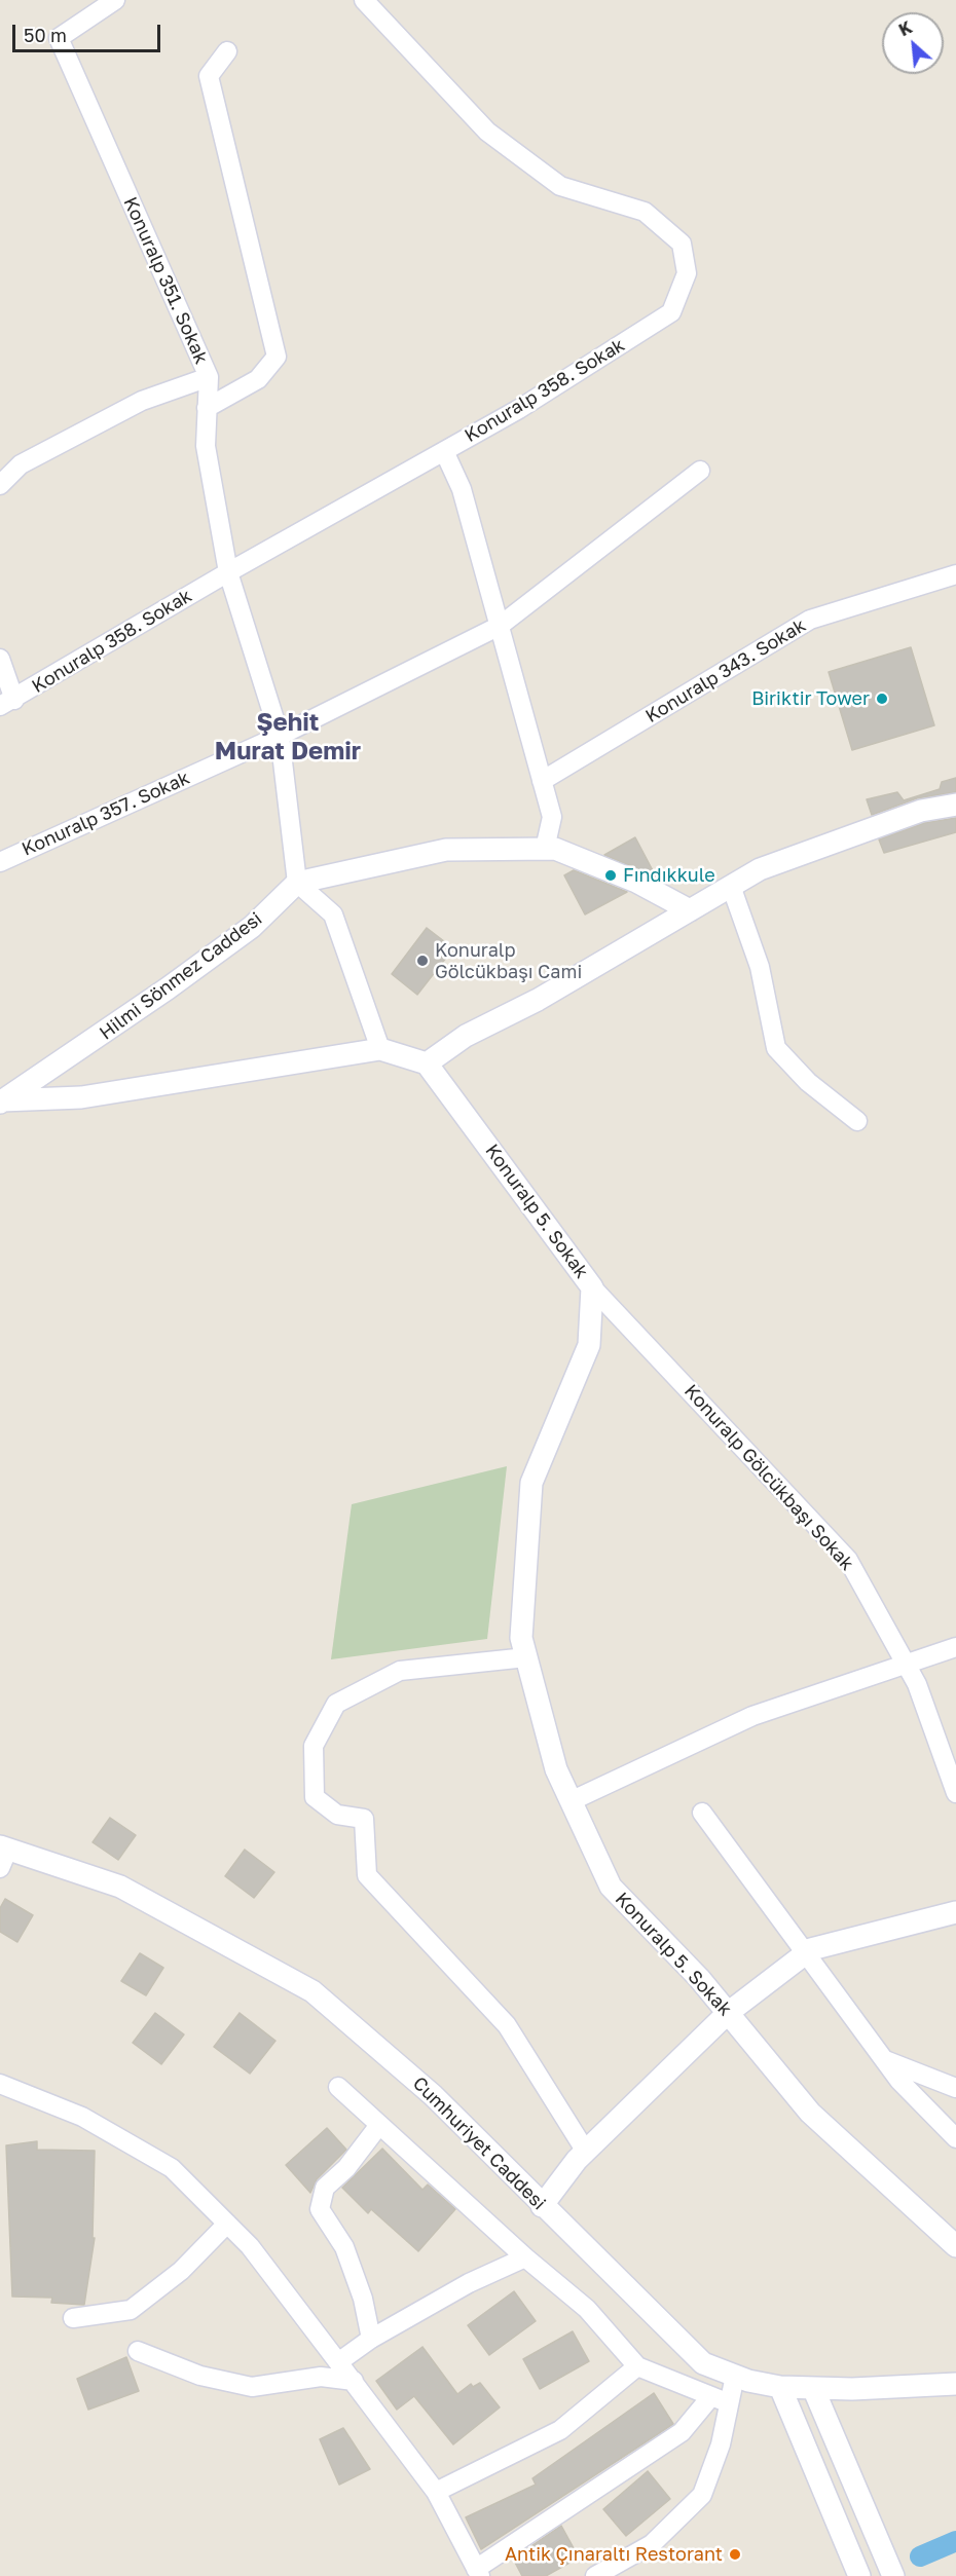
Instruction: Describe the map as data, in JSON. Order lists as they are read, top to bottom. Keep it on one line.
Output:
{"streets":{"street":["Konuralp 351. Sokak","Konuralp 358. Sokak","Konuralp 343. Sokak","Konuralp 357. Sokak","Hilmi Sönmez Caddesi","Konuralp 5. Sokak","Konuralp Gölcükbaşı Sokak","Cumhuriyet Caddesi"]},"crossings":[["Konuralp 351. Sokak","Konuralp 358. Sokak"],["Konuralp 351. Sokak","Konuralp 357. Sokak"],["Konuralp 351. Sokak","Hilmi Sönmez Caddesi"],["Hilmi Sönmez Caddesi","Konuralp 5. Sokak"],["Konuralp 5. Sokak","Konuralp Gölcükbaşı Sokak"]],"districts":["Şehit Murat Demir"],"places":["Biriktir Tower","Fındıkkule","Konuralp Gölcükbaşı Cami","Antik Çınaraltı Restorant"],"scale_bar":"50 m","north":"top left"}
